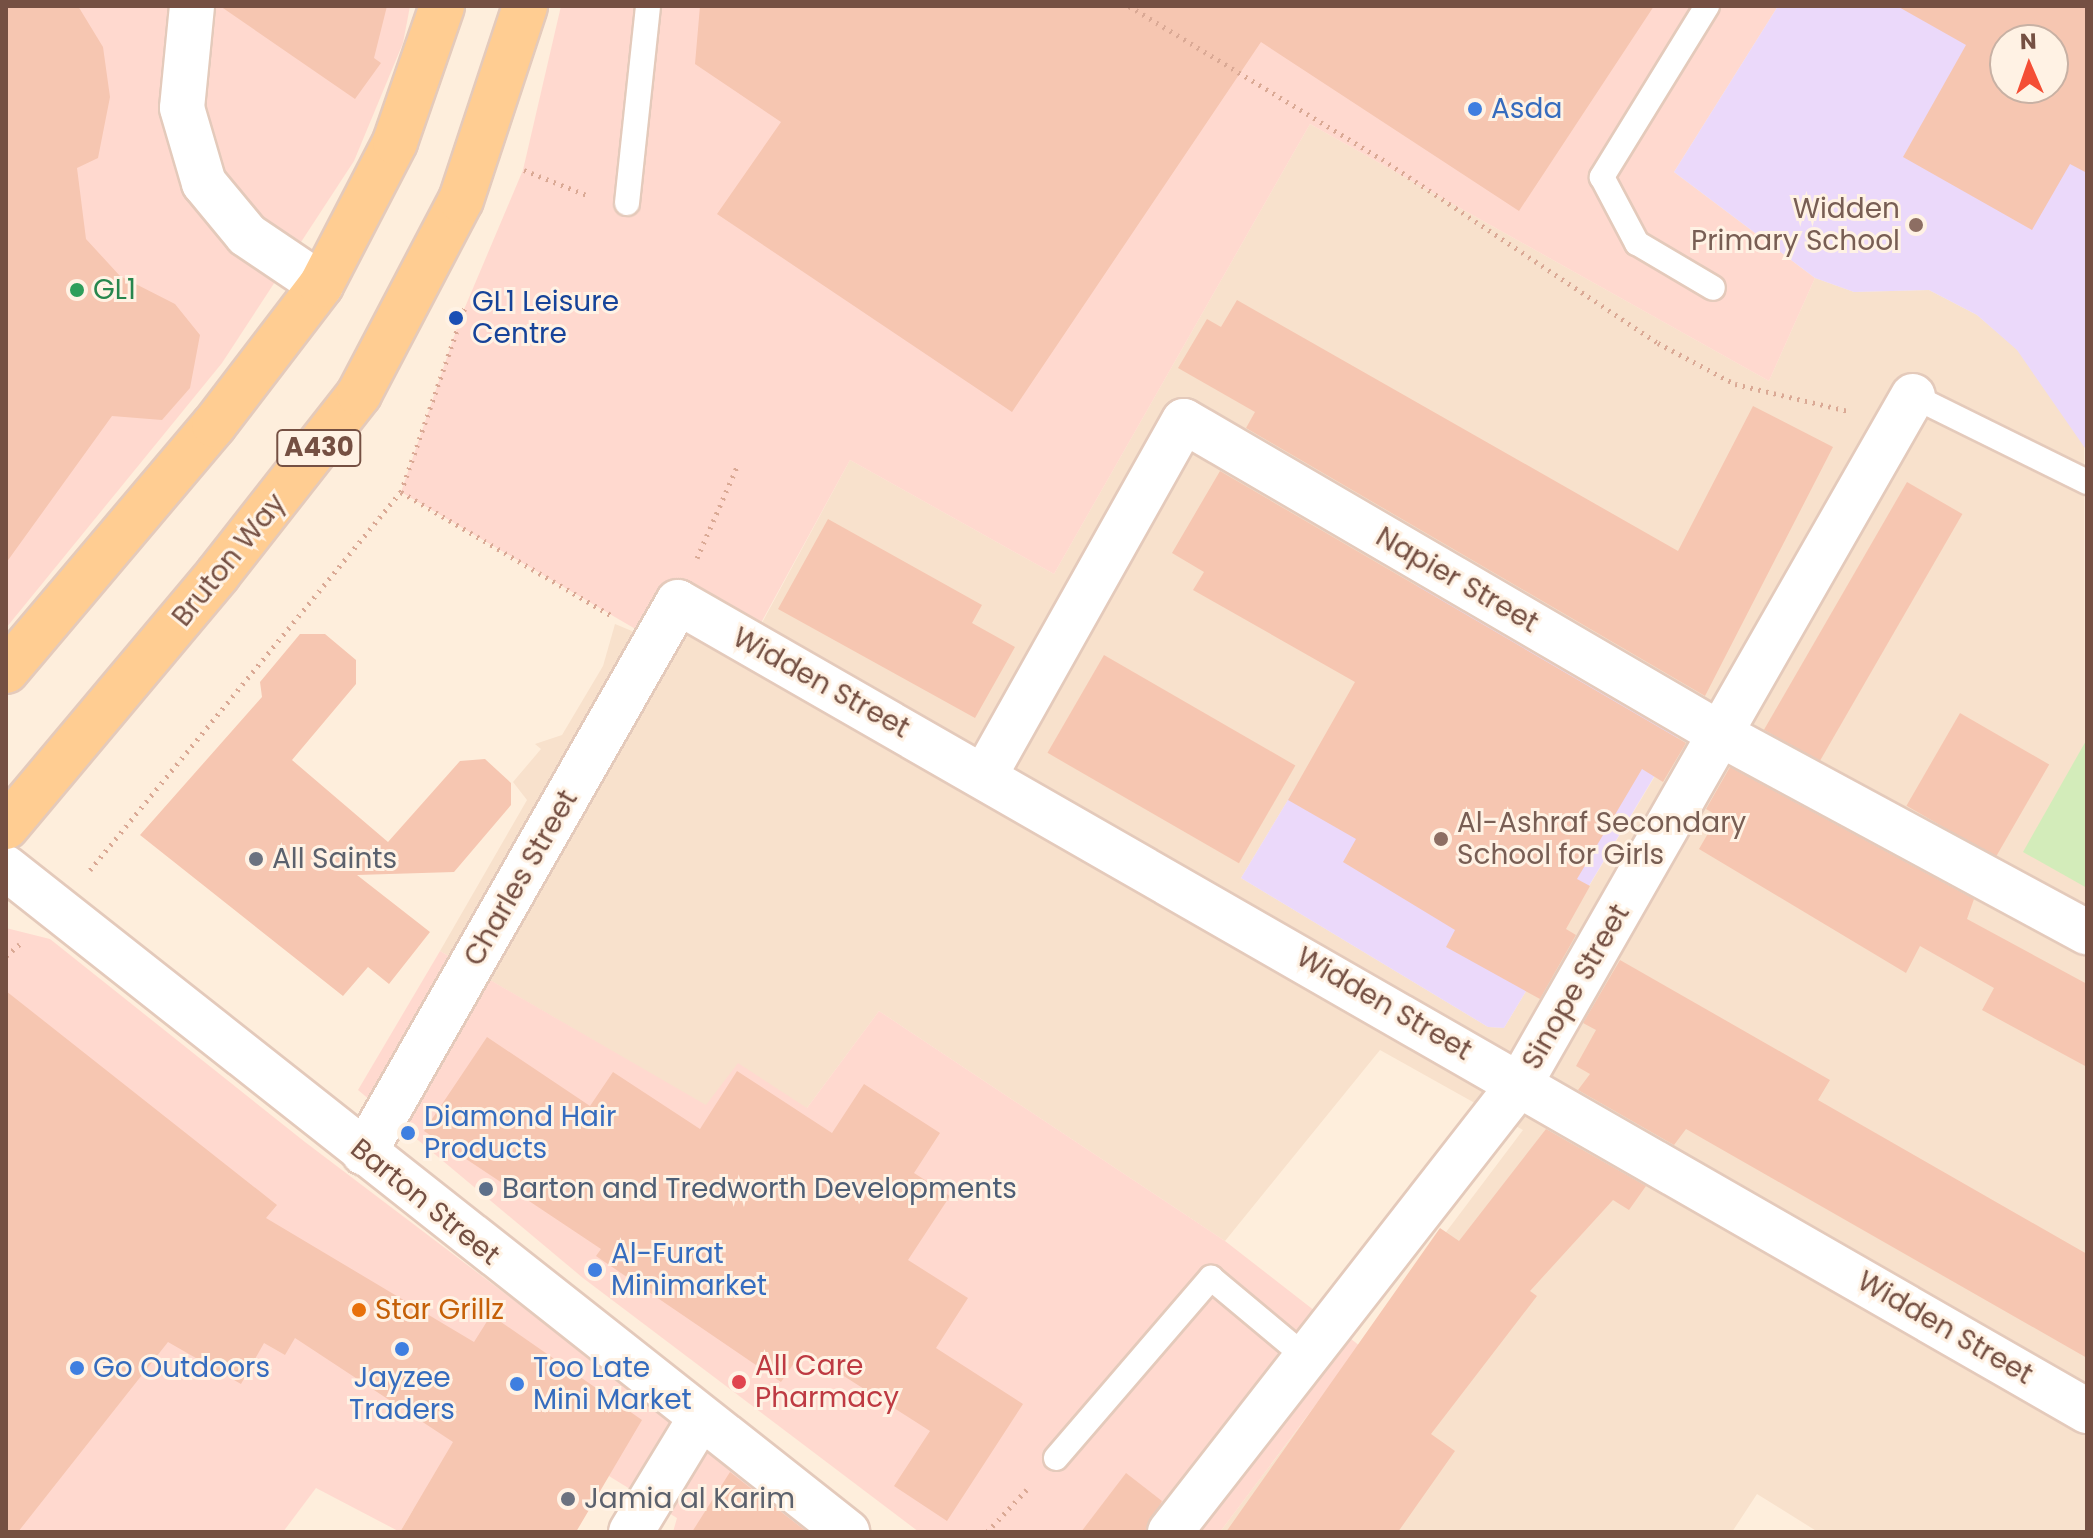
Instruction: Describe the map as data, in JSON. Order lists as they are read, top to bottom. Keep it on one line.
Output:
{"streets":{"main road":["A430","Bruton Way"],"street":["Napier Street","Widden Street","Charles Street","Sinope Street","Barton Street"]},"crossings":[["Napier Street","Widden Street"],["Napier Street","Sinope Street"],["Widden Street","Charles Street"],["Widden Street","Sinope Street"],["Charles Street","Barton Street"]],"places":["Asda","Widden Primary School","GL1","GL1 Leisure Centre","Al-Ashraf Secondary School for Girls","All Saints","Diamond Hair Products","Barton and Tredworth Developments","Al-Furat Minimarket","Star Grillz","Jayzee Traders","Go Outdoors","All Care Pharmacy","Too Late Mini Market","Jamia al Karim"],"north":"top"}
